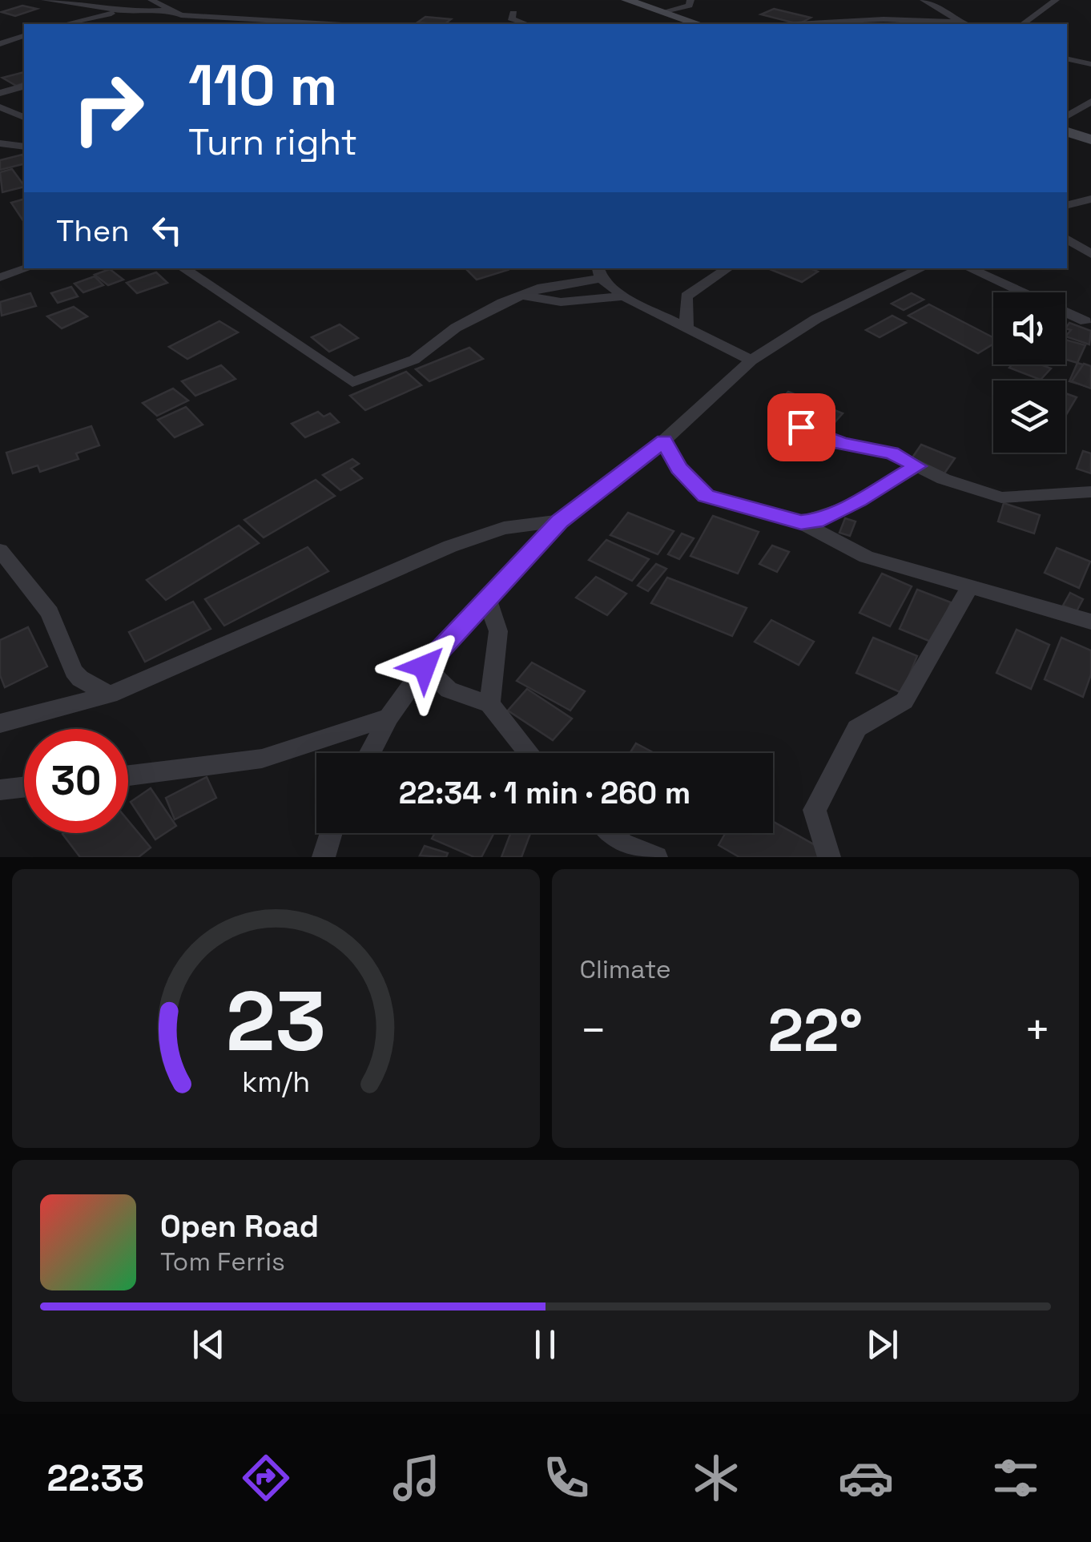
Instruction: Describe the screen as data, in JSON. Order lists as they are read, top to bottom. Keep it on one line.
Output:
{"page":{"turn":["110 m","Turn right"],"then":"Then","limit":"30","trip":"22:34 · 1 min · 260 m","tile":"Climate","heat":["−","22°","+"],"song":["Open Road","Tom Ferris"],"tabs":"22:33","gauge":["23","km/h"]}}
